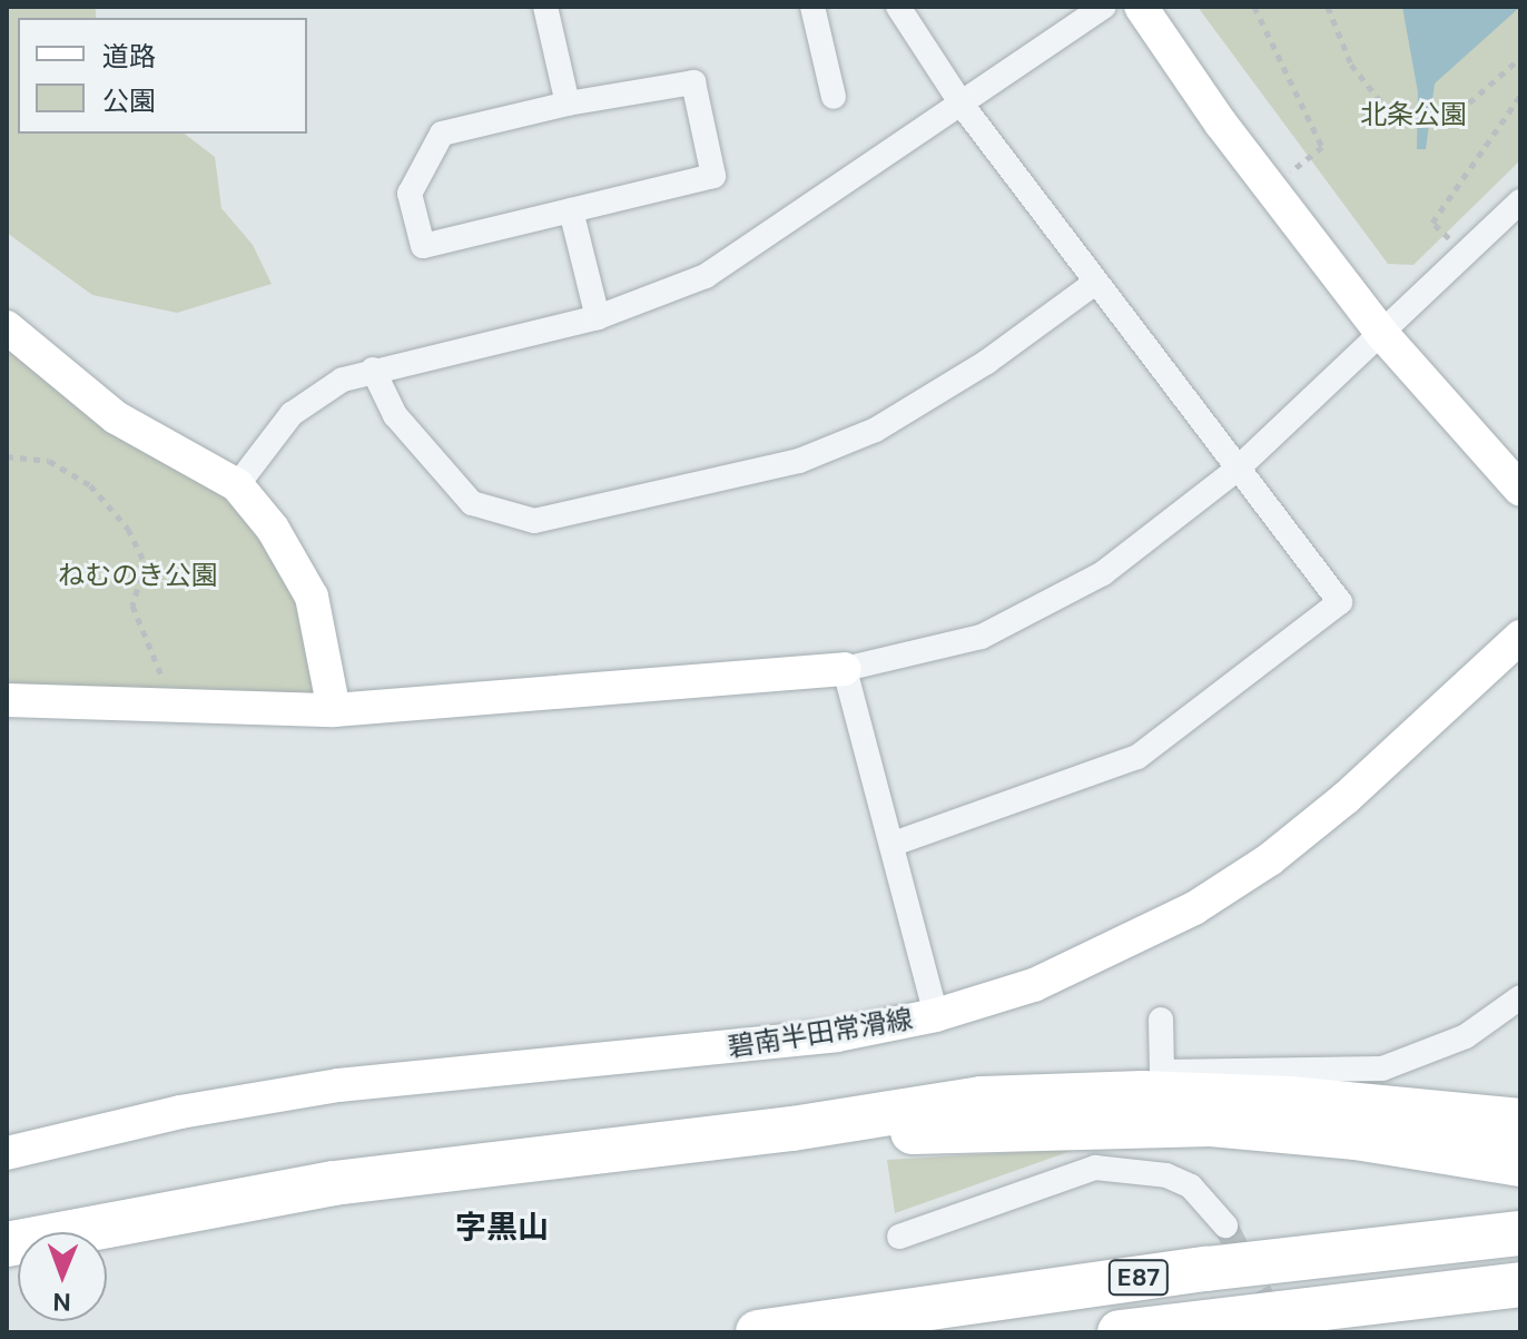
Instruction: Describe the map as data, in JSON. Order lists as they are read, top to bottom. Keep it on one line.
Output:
{"streets":{"highway":["E87"],"street":["碧南半田常滑線"]},"districts":["字黒山"],"parks":["北条公園","ねむのき公園"],"legend":["道路","公園"],"north":"bottom"}
